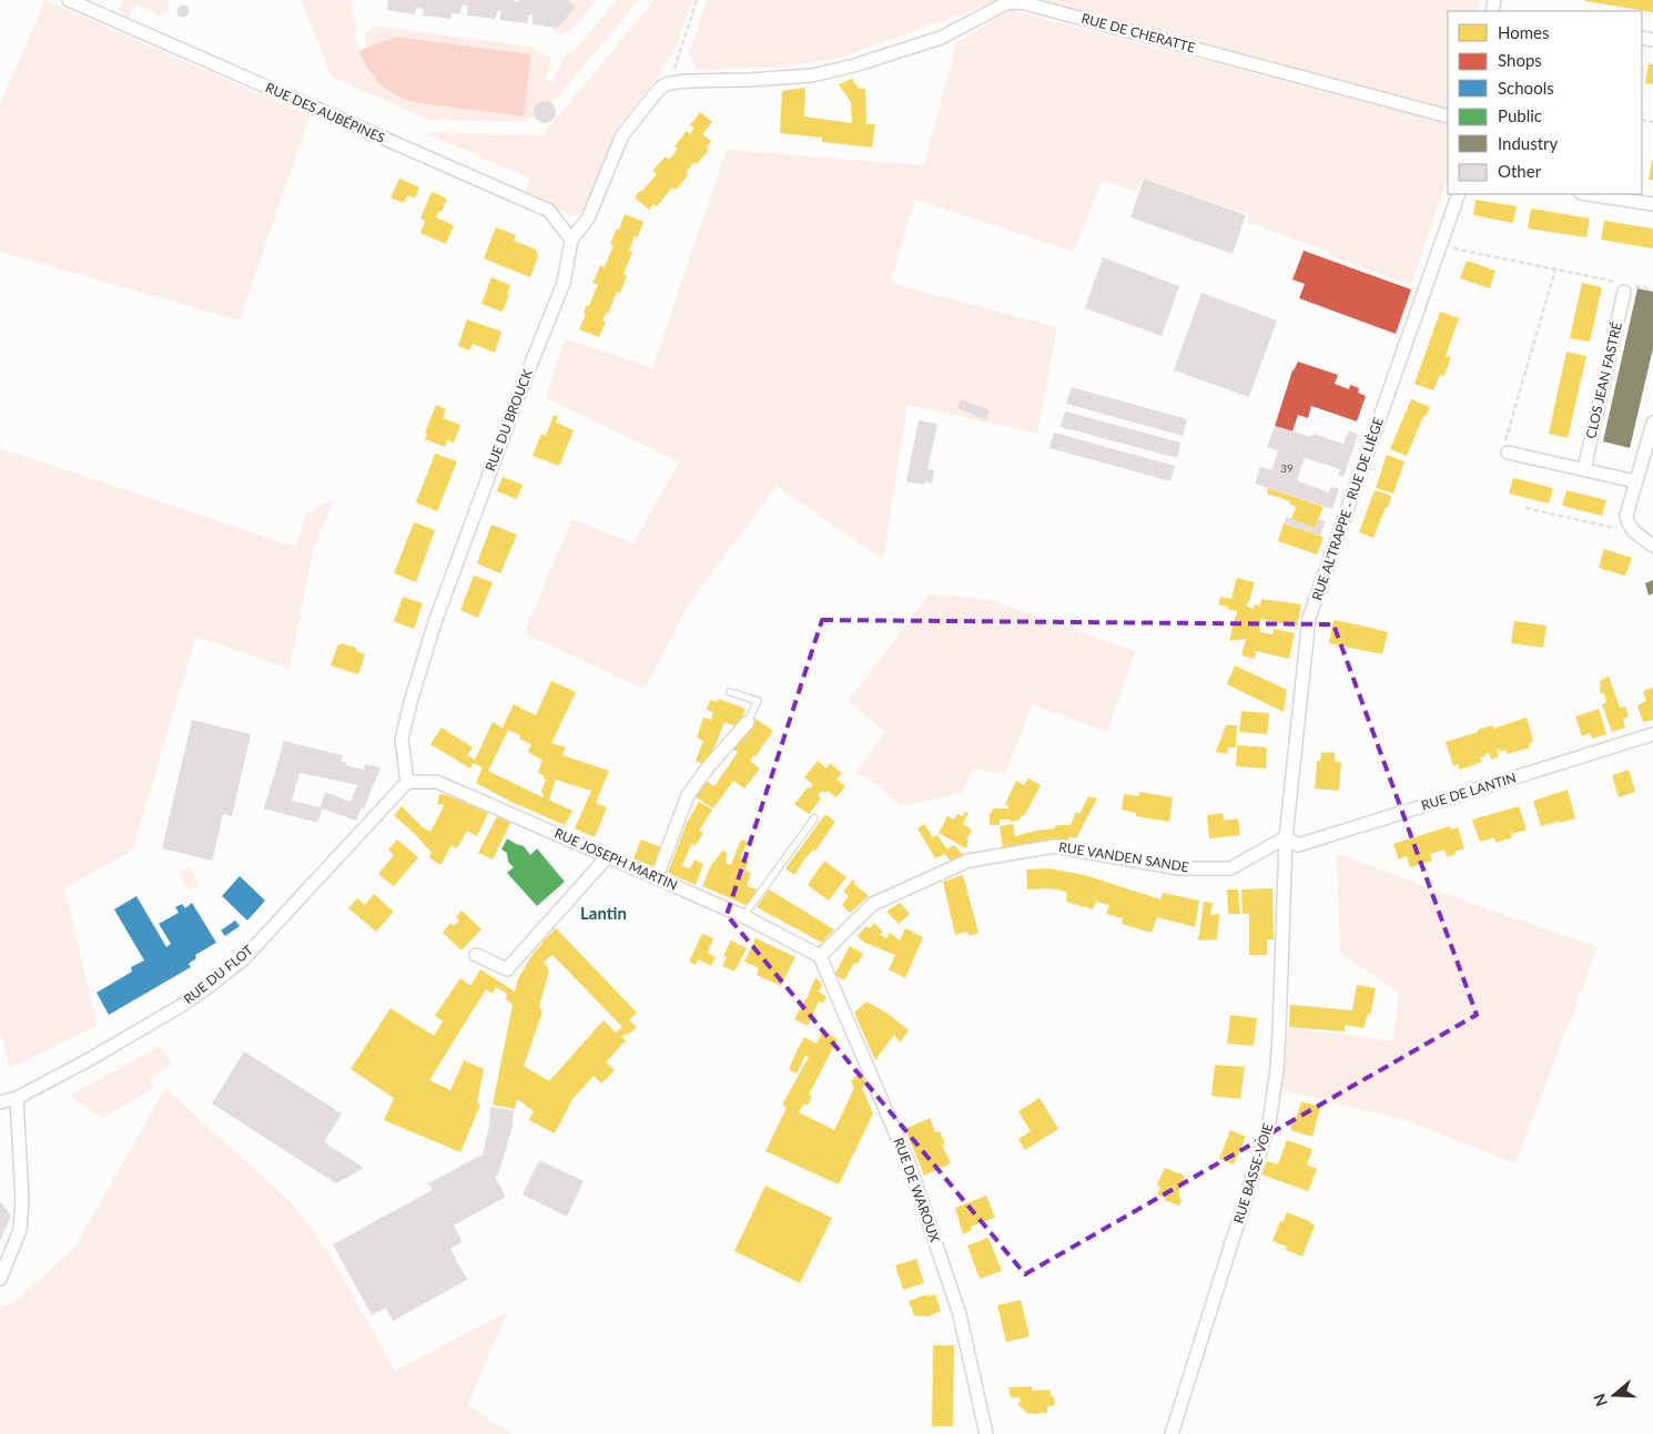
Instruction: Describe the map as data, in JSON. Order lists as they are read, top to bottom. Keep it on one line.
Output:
{"streets":{"street":["RUE DE CHERATTE","RUE DES AUBÉPINES","CLOS JEAN FASTRÉ","RUE DU BROUCK","RUE AL'TRAPPE - RUE DE LIÈGE","RUE DE LANTIN","RUE VANDEN SANDE","RUE JOSEPH MARTIN","RUE DU FLOT","RUE BASSE-VOIE","RUE DE WAROUX"]},"crossings":[["RUE DE CHERATTE","RUE DU BROUCK"],["RUE DES AUBÉPINES","RUE DU BROUCK"],["RUE DU BROUCK","RUE JOSEPH MARTIN"],["RUE DU BROUCK","RUE DU FLOT"],["RUE AL'TRAPPE - RUE DE LIÈGE","RUE DE LANTIN"],["RUE AL'TRAPPE - RUE DE LIÈGE","RUE VANDEN SANDE"],["RUE AL'TRAPPE - RUE DE LIÈGE","RUE BASSE-VOIE"],["RUE DE LANTIN","RUE VANDEN SANDE"],["RUE DE LANTIN","RUE BASSE-VOIE"],["RUE VANDEN SANDE","RUE JOSEPH MARTIN"],["RUE VANDEN SANDE","RUE BASSE-VOIE"],["RUE VANDEN SANDE","RUE DE WAROUX"],["RUE JOSEPH MARTIN","RUE DU FLOT"],["RUE JOSEPH MARTIN","RUE DE WAROUX"]],"districts":["Lantin"],"house_numbers":["39"],"legend":["Homes","Shops","Schools","Public","Industry","Other"],"north":"left"}
